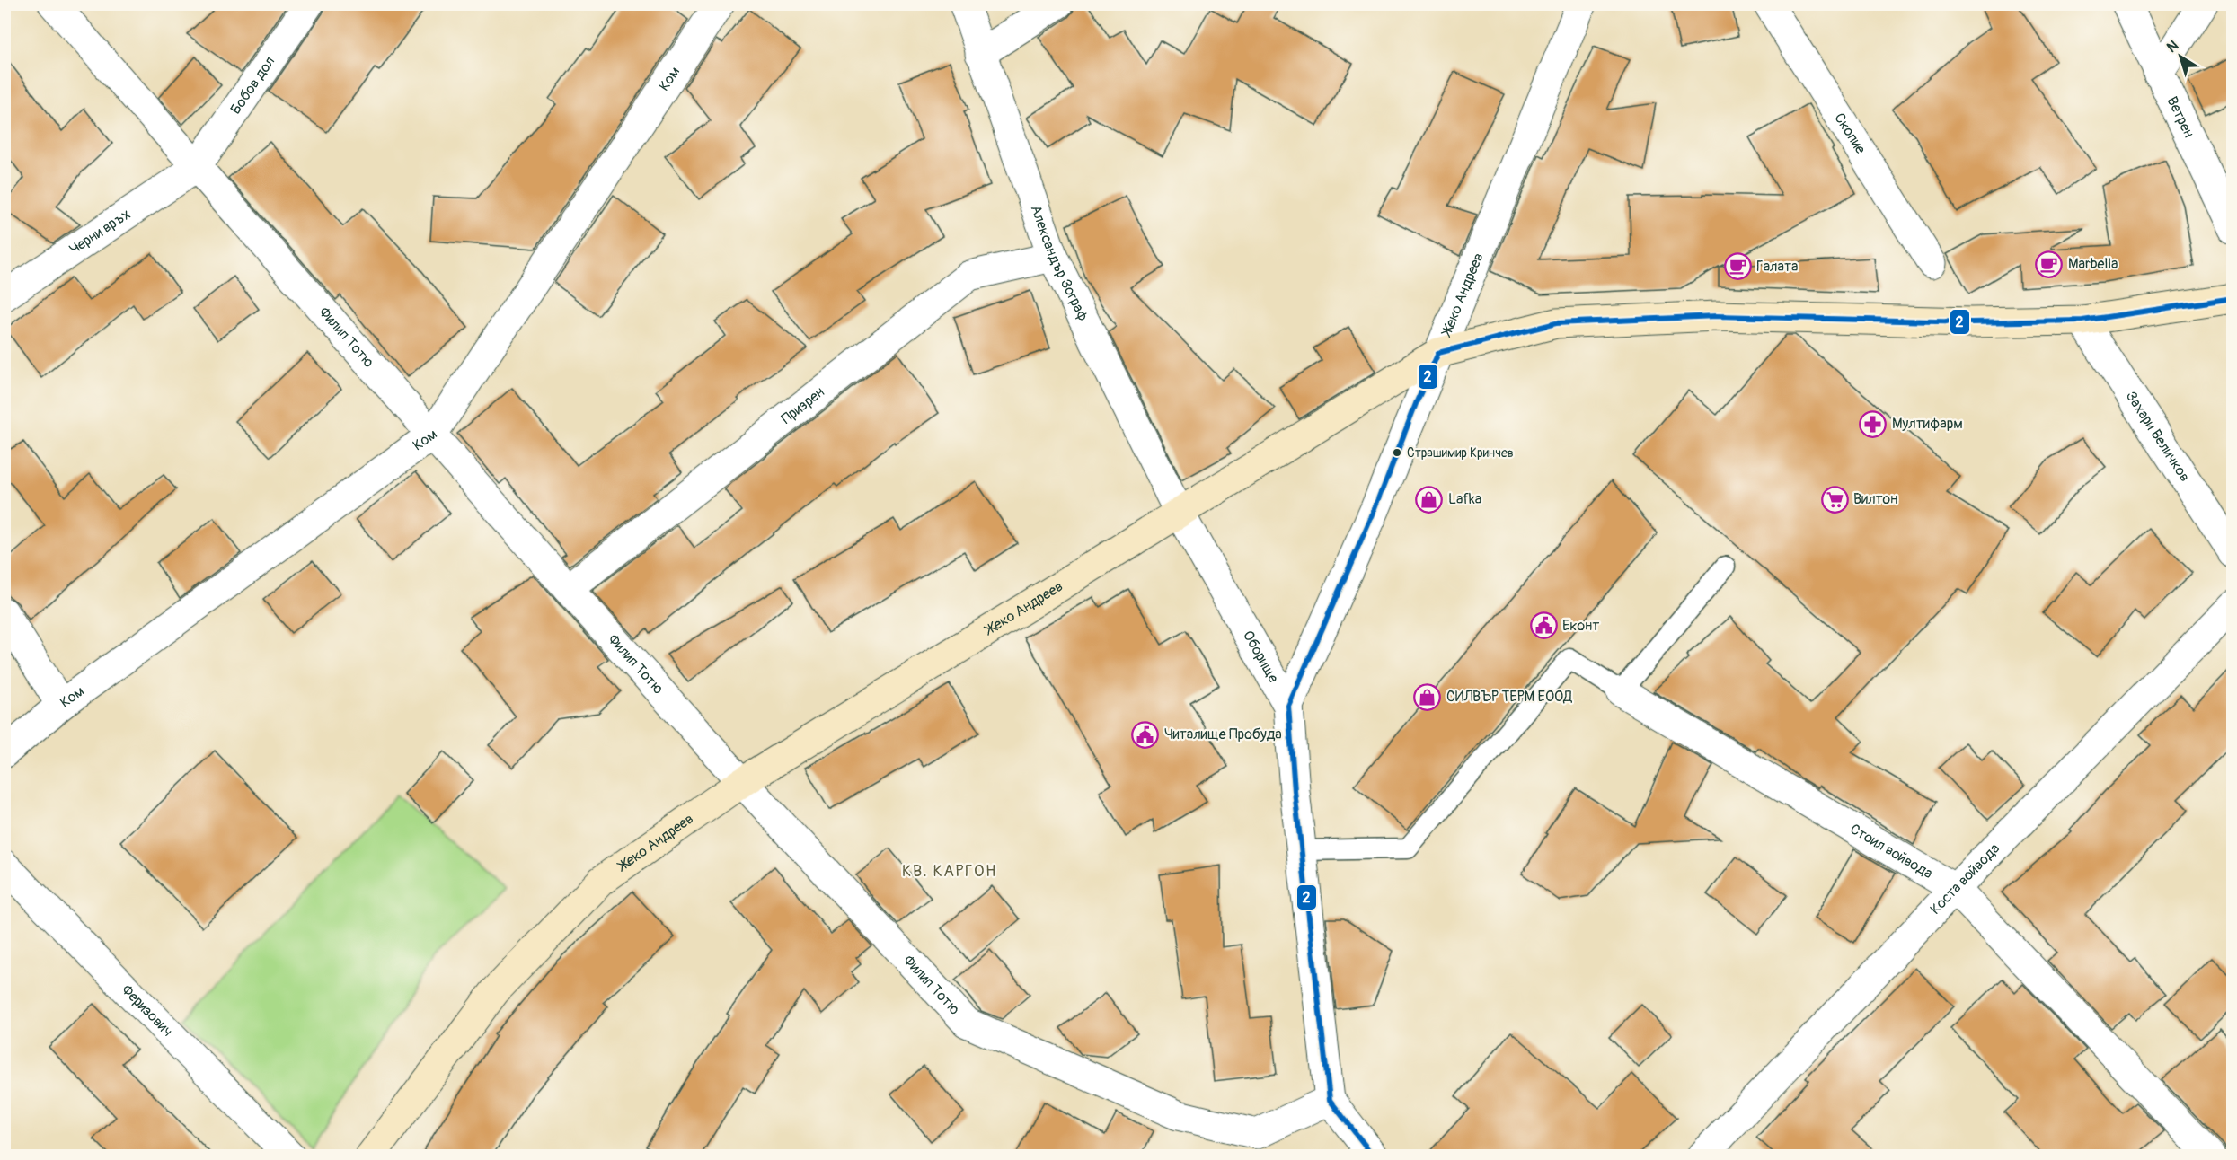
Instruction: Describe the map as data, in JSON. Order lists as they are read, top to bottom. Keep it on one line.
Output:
{"streets":{"street":["Ком","Бобов дол","Ветрен","Скопие","Черни връх","Александър Зограф","Жеко Андреев","Филип Тотю","Призрен","Захари Величков","Оборище","Стоил войвода","Коста войвода","Феризович"]},"crossings":[["Ком","Филип Тотю"],["Бобов дол","Черни връх"],["Бобов дол","Филип Тотю"],["Черни връх","Филип Тотю"],["Александър Зограф","Жеко Андреев"],["Александър Зограф","Призрен"],["Александър Зограф","Оборище"],["Жеко Андреев","Филип Тотю"],["Жеко Андреев","Оборище"],["Филип Тотю","Призрен"],["Филип Тотю","Оборище"],["Стоил войвода","Коста войвода"]],"districts":["КВ. КАРГОН"],"places":{"cafe":["Marbella","Галата"],"pharmacy":["Мултифарм"],"other":["Страшимир Кринчев"],"shop":["Lafka","СИЛВЪР ТЕРМ ЕООД"],"supermarket":["Вилтон"],"public building":["Еконт","Читалище Пробуда"]},"lines":["transit line 2"],"north":"top left"}
